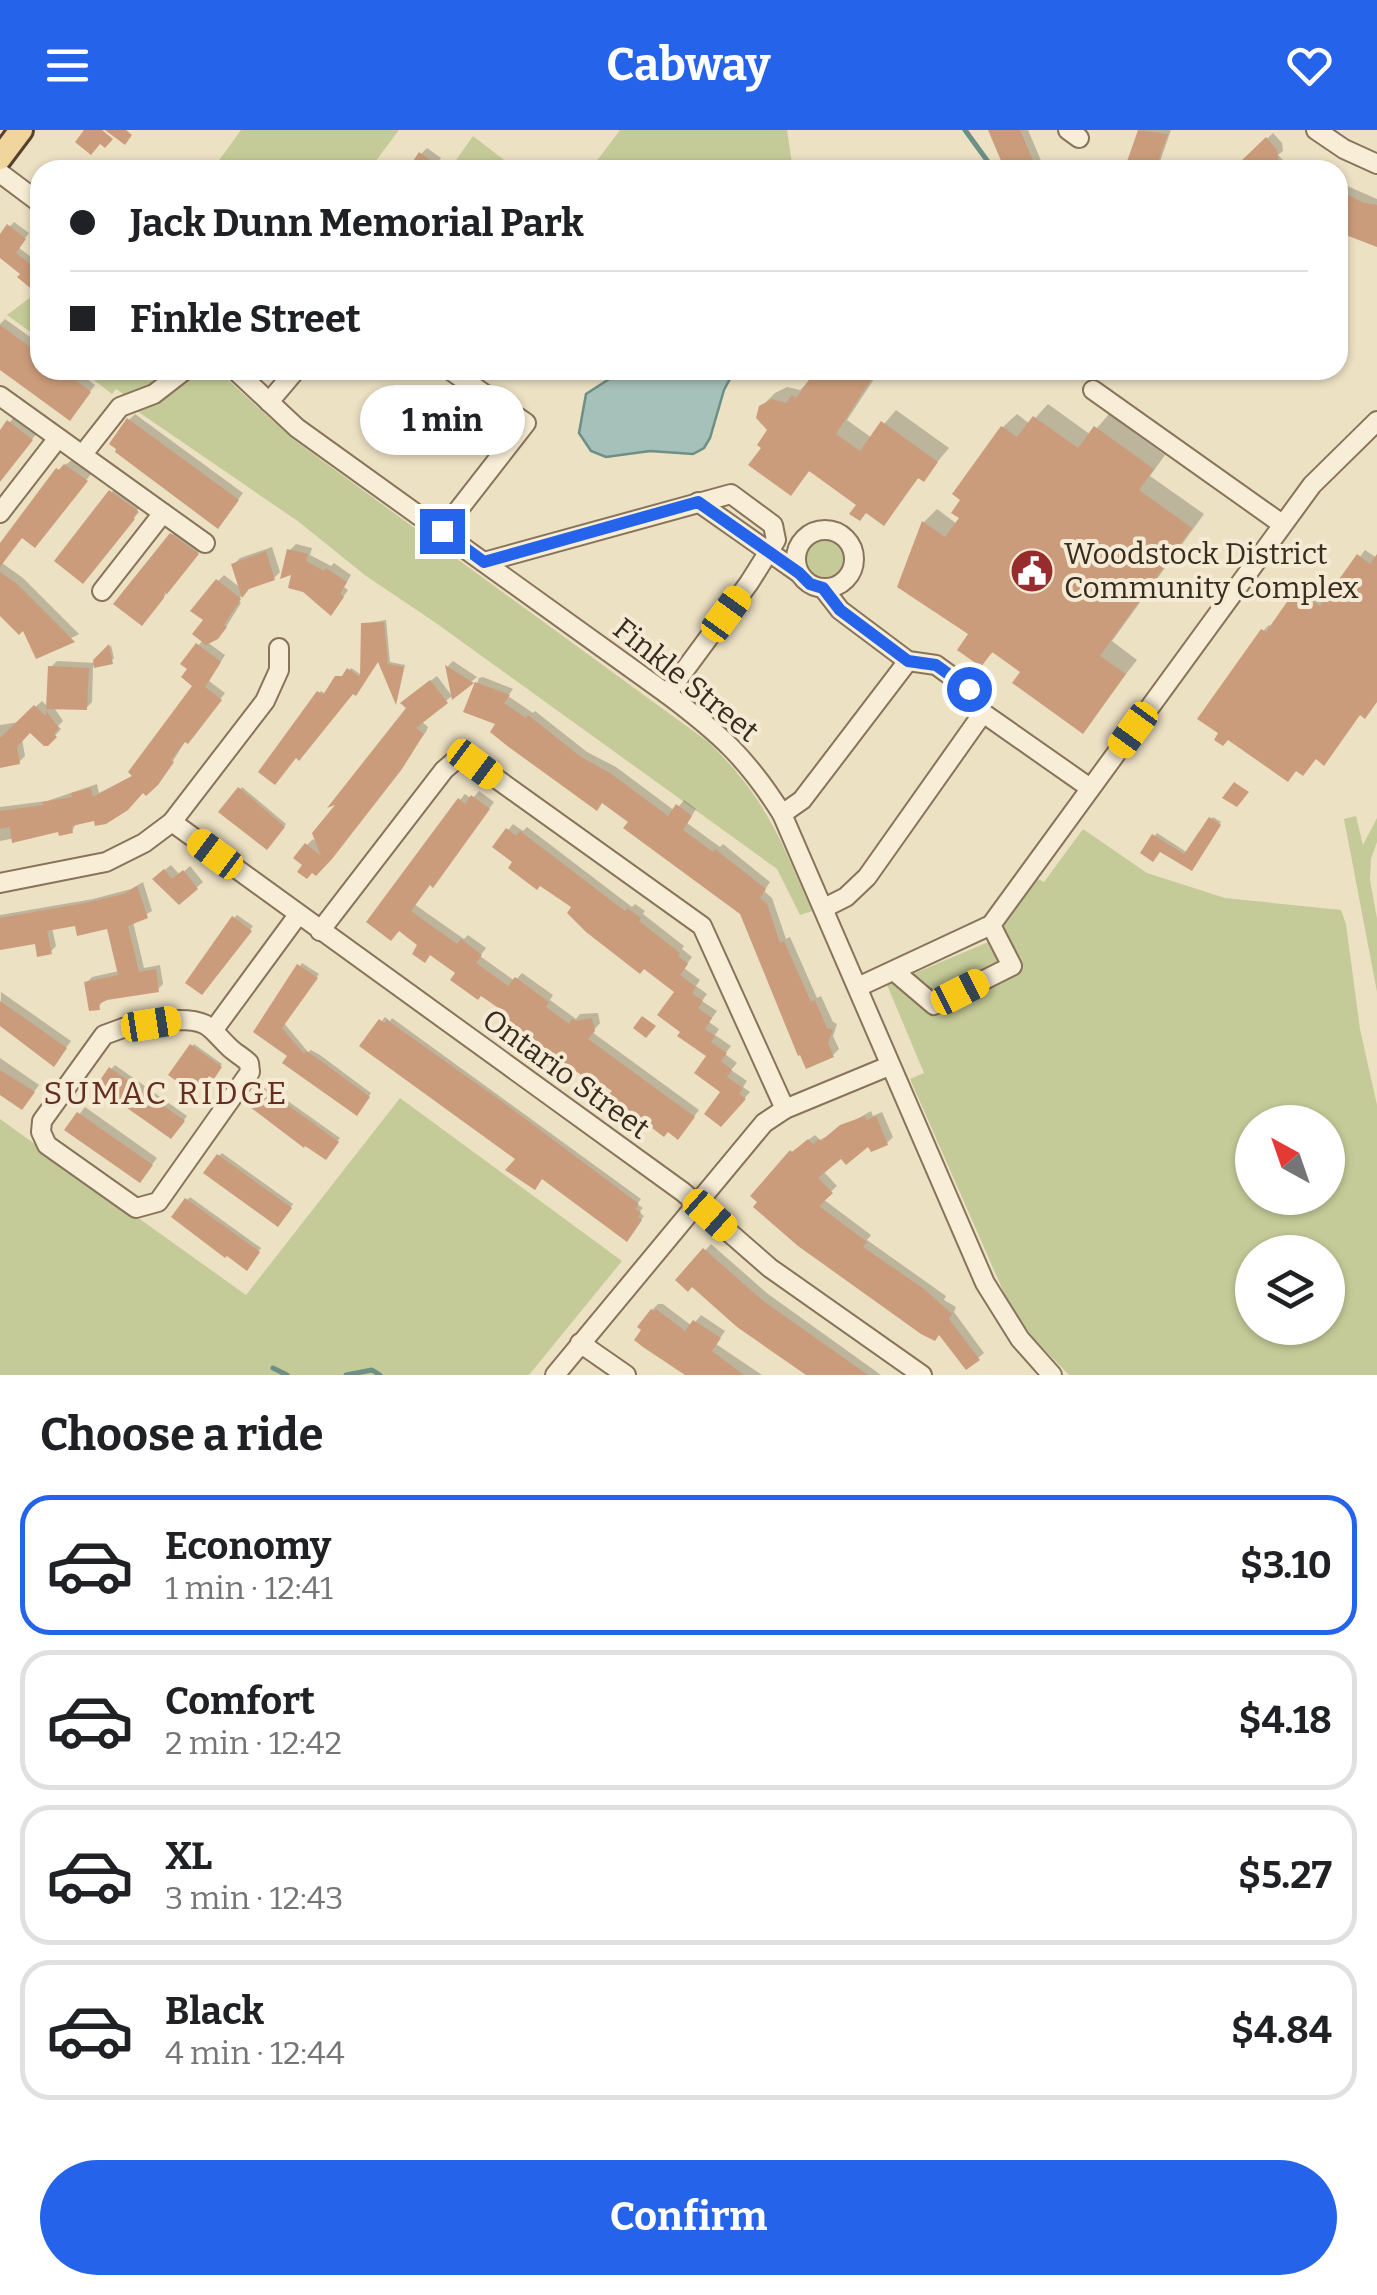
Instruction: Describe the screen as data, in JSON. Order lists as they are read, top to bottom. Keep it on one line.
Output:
{"streets":{"street":["Finkle Street","Ontario Street"]},"districts":["SUMAC RIDGE"],"places":{"public building":["Woodstock District Community Complex"]},"north":"top left","page":{"header":"Cabway","banner":["Jack Dunn Memorial Park","Finkle Street"],"bubble":"1 min","heading":"Choose a ride","list":[{"name":"Economy","note":"1 min · 12:41","value":"$3.10"},{"name":"Comfort","note":"2 min · 12:42","value":"$4.18"},{"name":"XL","note":"3 min · 12:43","value":"$5.27"},{"name":"Black","note":"4 min · 12:44","value":"$4.84"}],"buttons":"Confirm"}}
